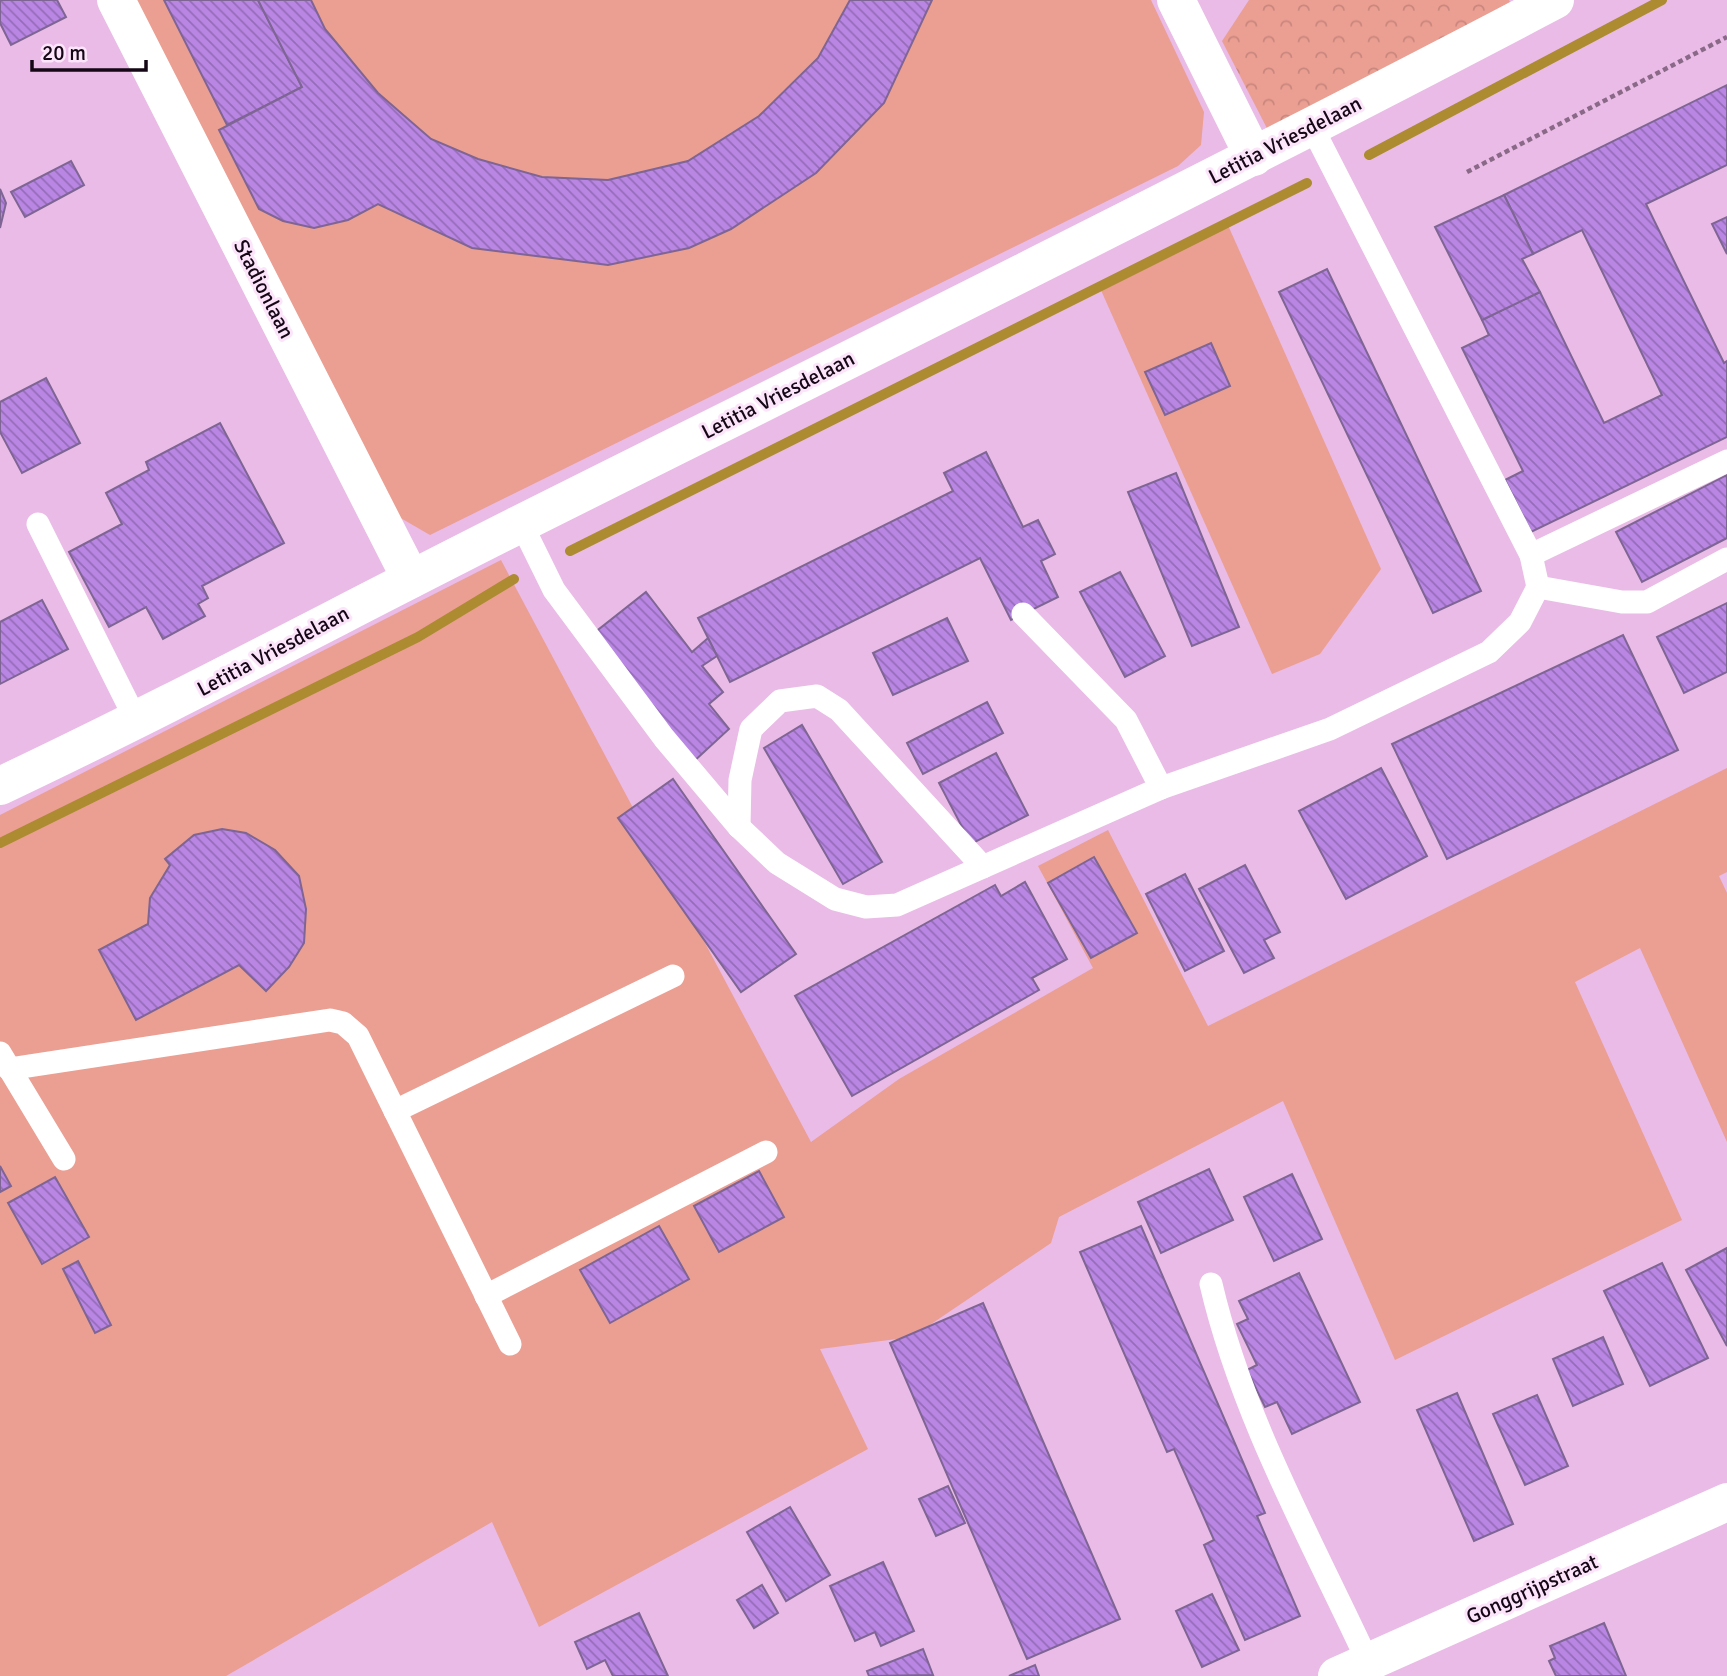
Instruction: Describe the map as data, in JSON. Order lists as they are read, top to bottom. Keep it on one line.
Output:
{"streets":{"street":["Letitia Vriesdelaan","Stadionlaan","Gonggrijpstraat"]},"crossings":[["Letitia Vriesdelaan","Stadionlaan"]],"scale_bar":"20 m"}
